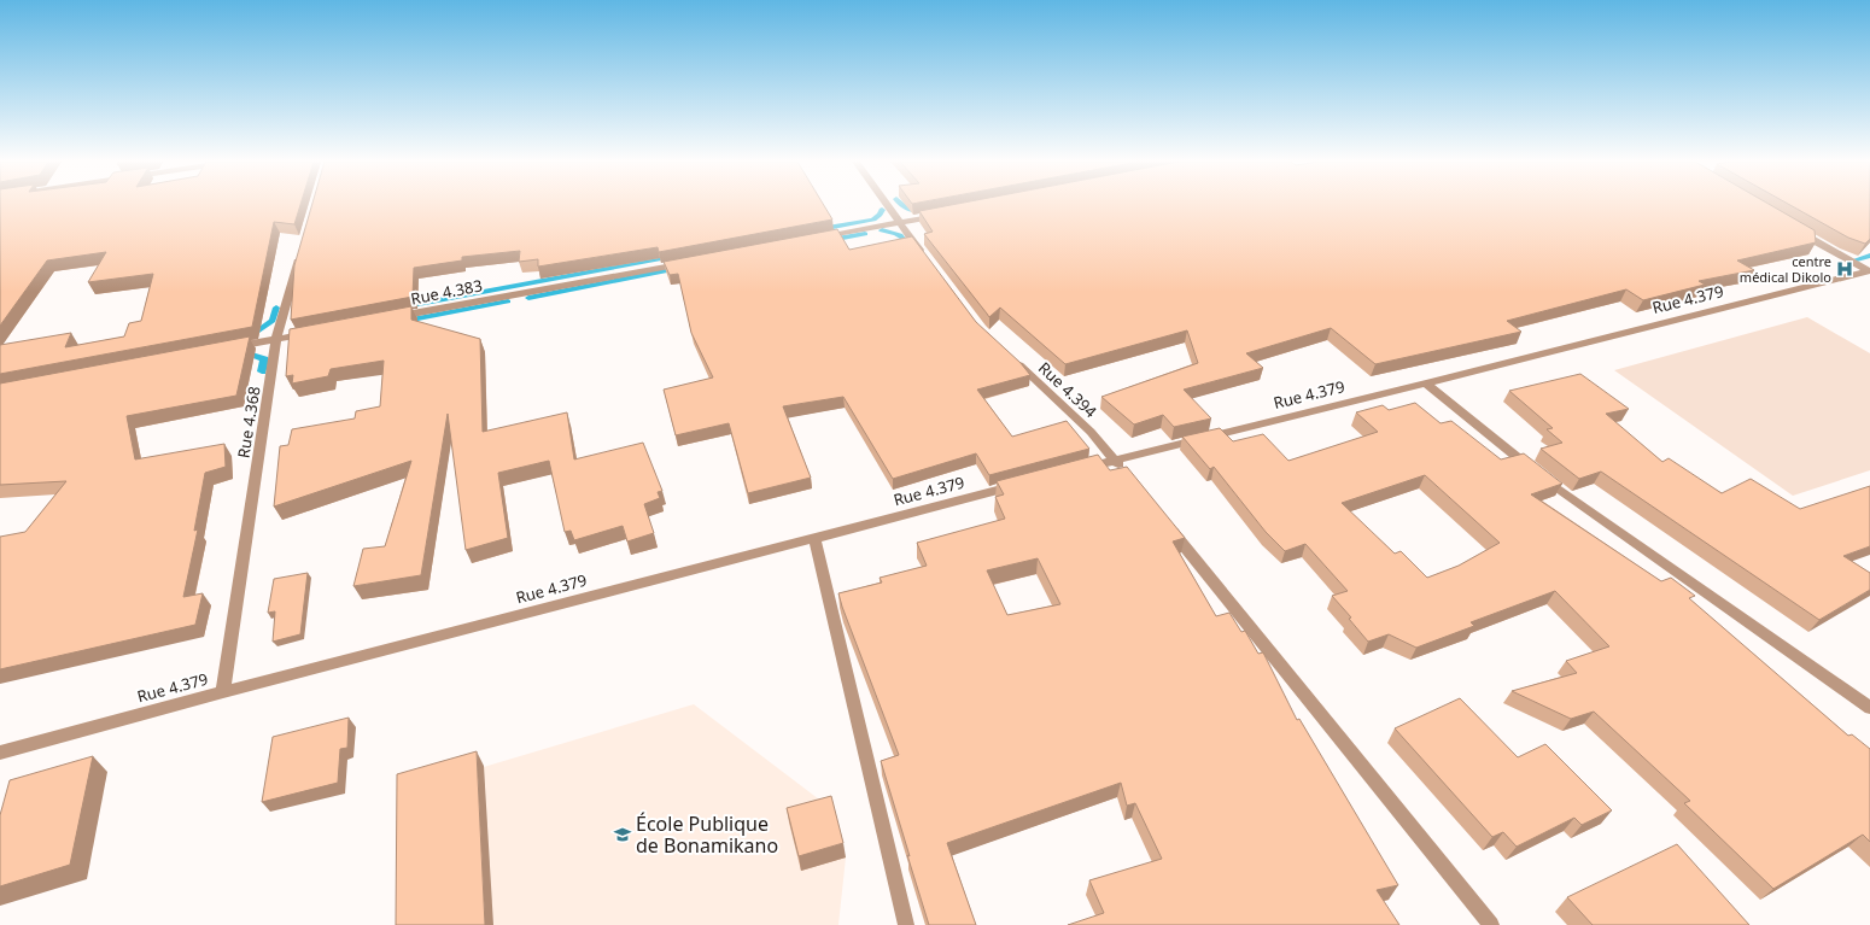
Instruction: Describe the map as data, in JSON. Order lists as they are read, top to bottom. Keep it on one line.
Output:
{"streets":{"street":["Rue 4.383","Rue 4.379","Rue 4.394","Rue 4.368"]},"crossings":[["Rue 4.379","Rue 4.394"],["Rue 4.379","Rue 4.368"]],"places":{"hospital":["centre médical Dikolo"],"school or university":["École Publique de Bonamikano"]}}
